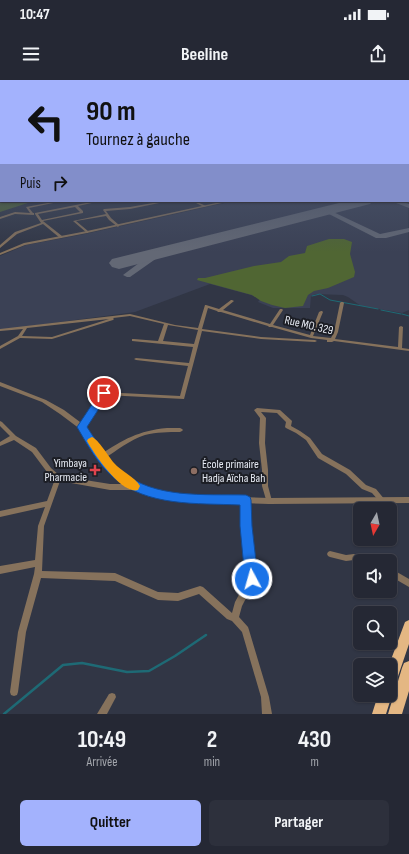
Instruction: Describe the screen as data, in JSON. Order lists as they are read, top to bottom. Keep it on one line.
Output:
{"streets":{"street":["Rue MO. 329"]},"places":{"health":["Yimbaya Pharmacie"],"other":["École primaire Hadja Aïcha Bah"]},"north":"bottom","page":{"status":"10:47","header":"Beeline","turn":["90 m","Tournez à gauche"],"then":"Puis","eta":["10:49","Arrivée","2","min","430","m"],"buttons":["Quitter","Partager"]}}
